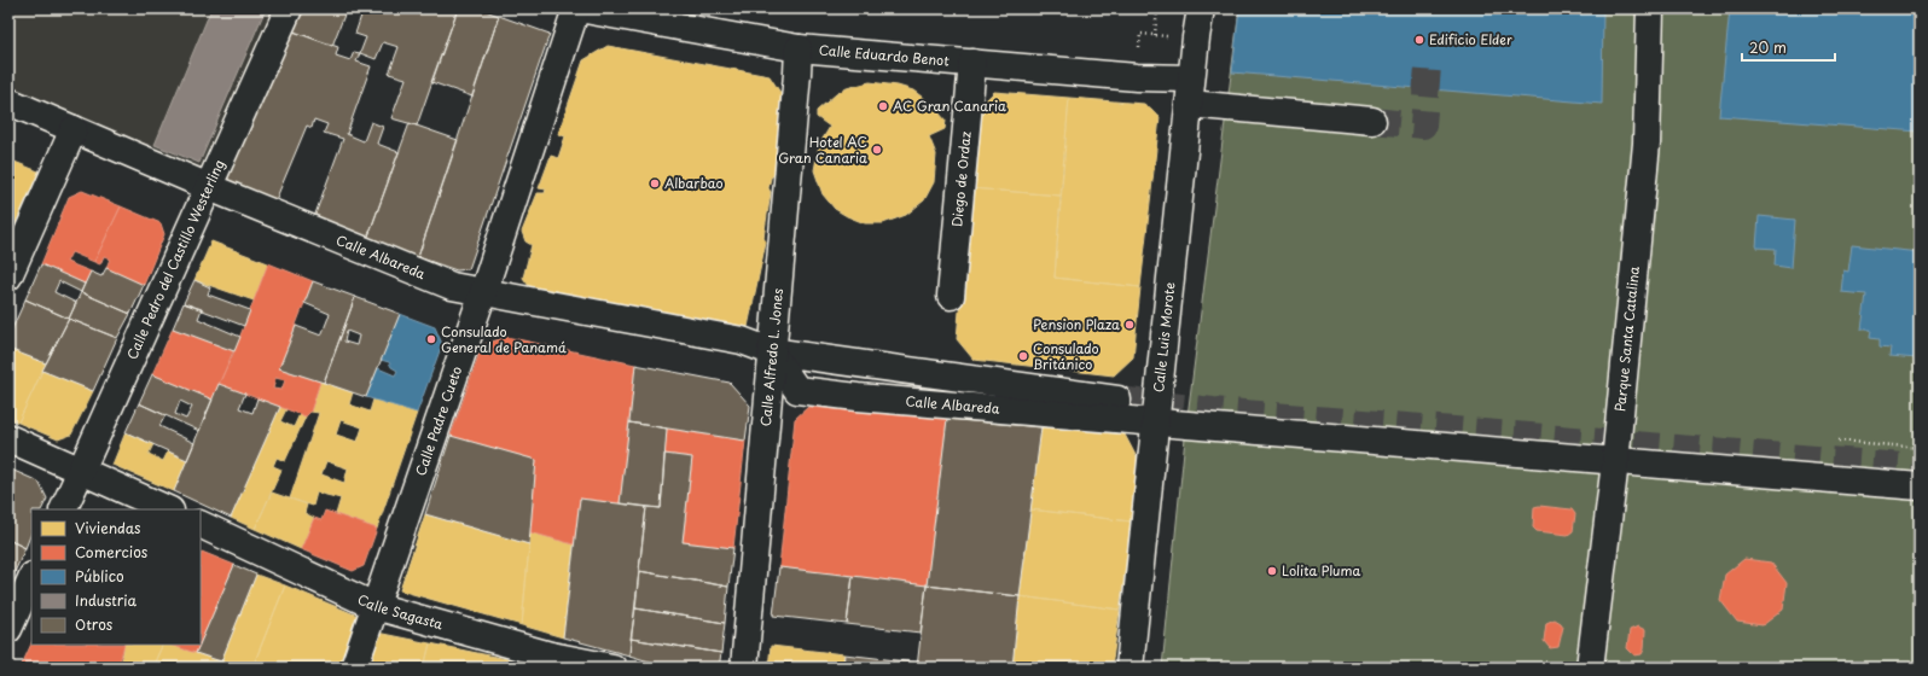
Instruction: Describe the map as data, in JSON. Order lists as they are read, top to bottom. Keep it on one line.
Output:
{"streets":{"street":["Calle Eduardo Benot","Diego de Ordaz","Calle Albareda","Calle Pedro del Castillo Westerling","Calle Luis Morote","Parque Santa Catalina","Calle Alfredo L. Jones","Calle Padre Cueto","Calle Sagasta"]},"crossings":[["Calle Eduardo Benot","Diego de Ordaz"],["Calle Eduardo Benot","Calle Luis Morote"],["Calle Eduardo Benot","Calle Alfredo L. Jones"],["Calle Eduardo Benot","Calle Padre Cueto"],["Calle Albareda","Calle Pedro del Castillo Westerling"],["Calle Albareda","Calle Luis Morote"],["Calle Albareda","Calle Alfredo L. Jones"],["Calle Albareda","Calle Padre Cueto"],["Calle Padre Cueto","Calle Sagasta"]],"places":["Edificio Elder","AC Gran Canaria","Hotel AC Gran Canaria","Albarbao","Pension Plaza","Consulado General de Panamá","Consulado Británico","Lolita Pluma"],"legend":["Viviendas","Comercios","Público","Industria","Otros"],"scale_bar":"20 m"}
